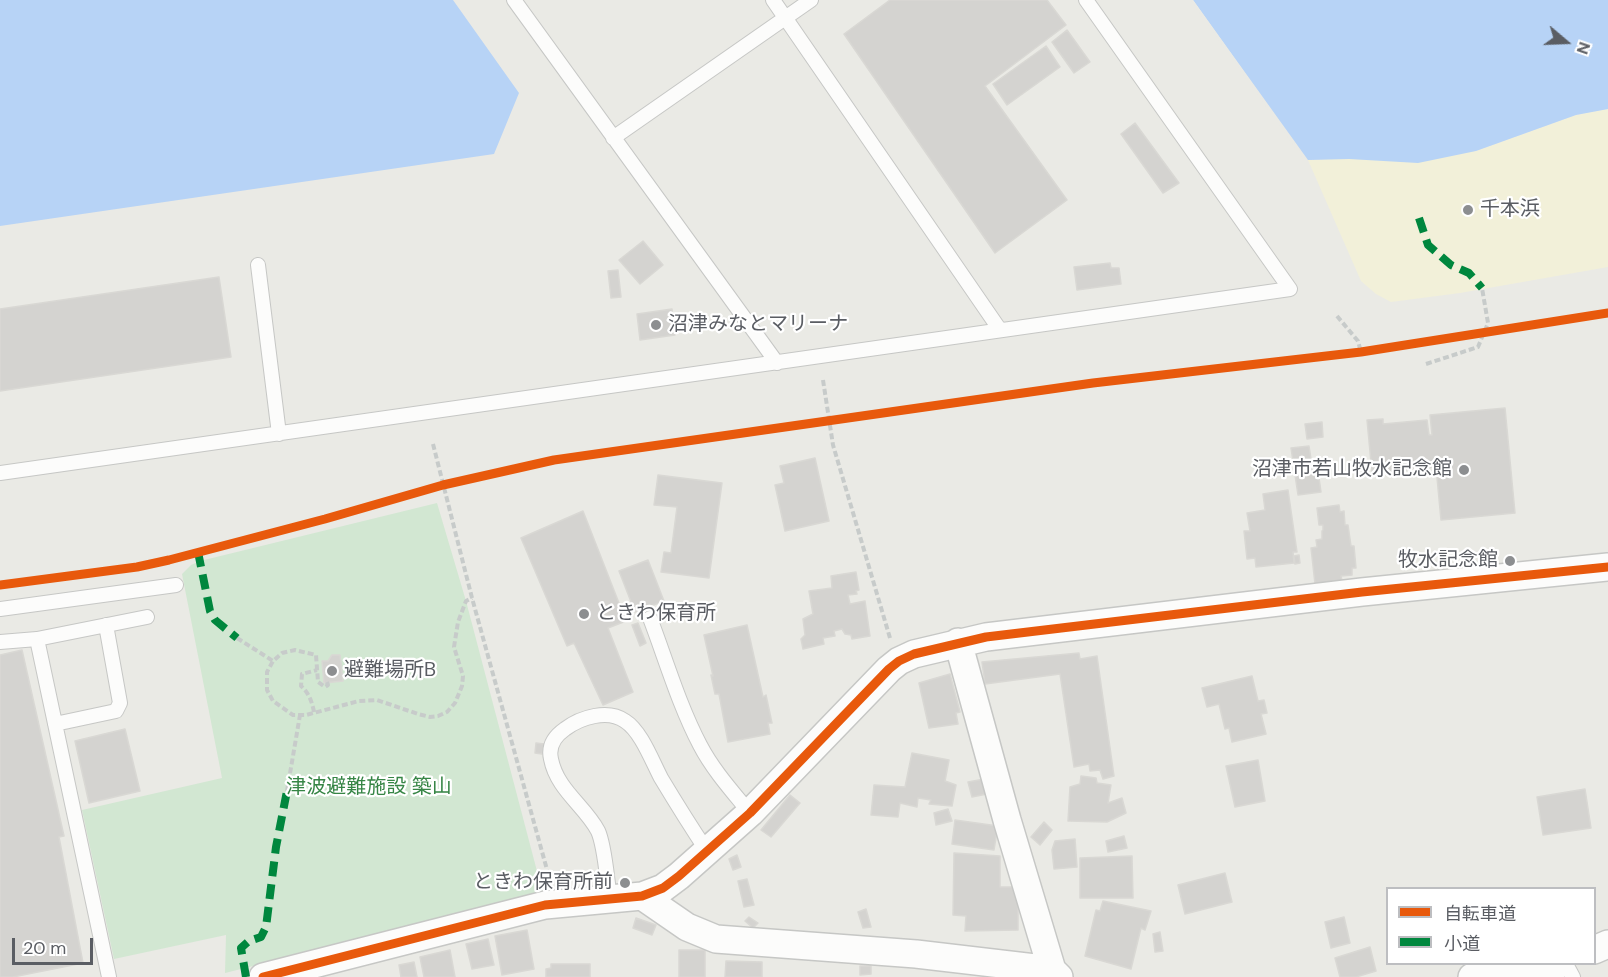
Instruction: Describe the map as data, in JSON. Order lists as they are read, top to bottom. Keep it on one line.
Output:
{"parks":["津波避難施設 築山"],"places":["千本浜","沼津みなとマリーナ","沼津市若山牧水記念館","牧水記念館","ときわ保育所","避難場所B","ときわ保育所前"],"legend":["自転車道","小道"],"scale_bar":"20 m","north":"right"}
